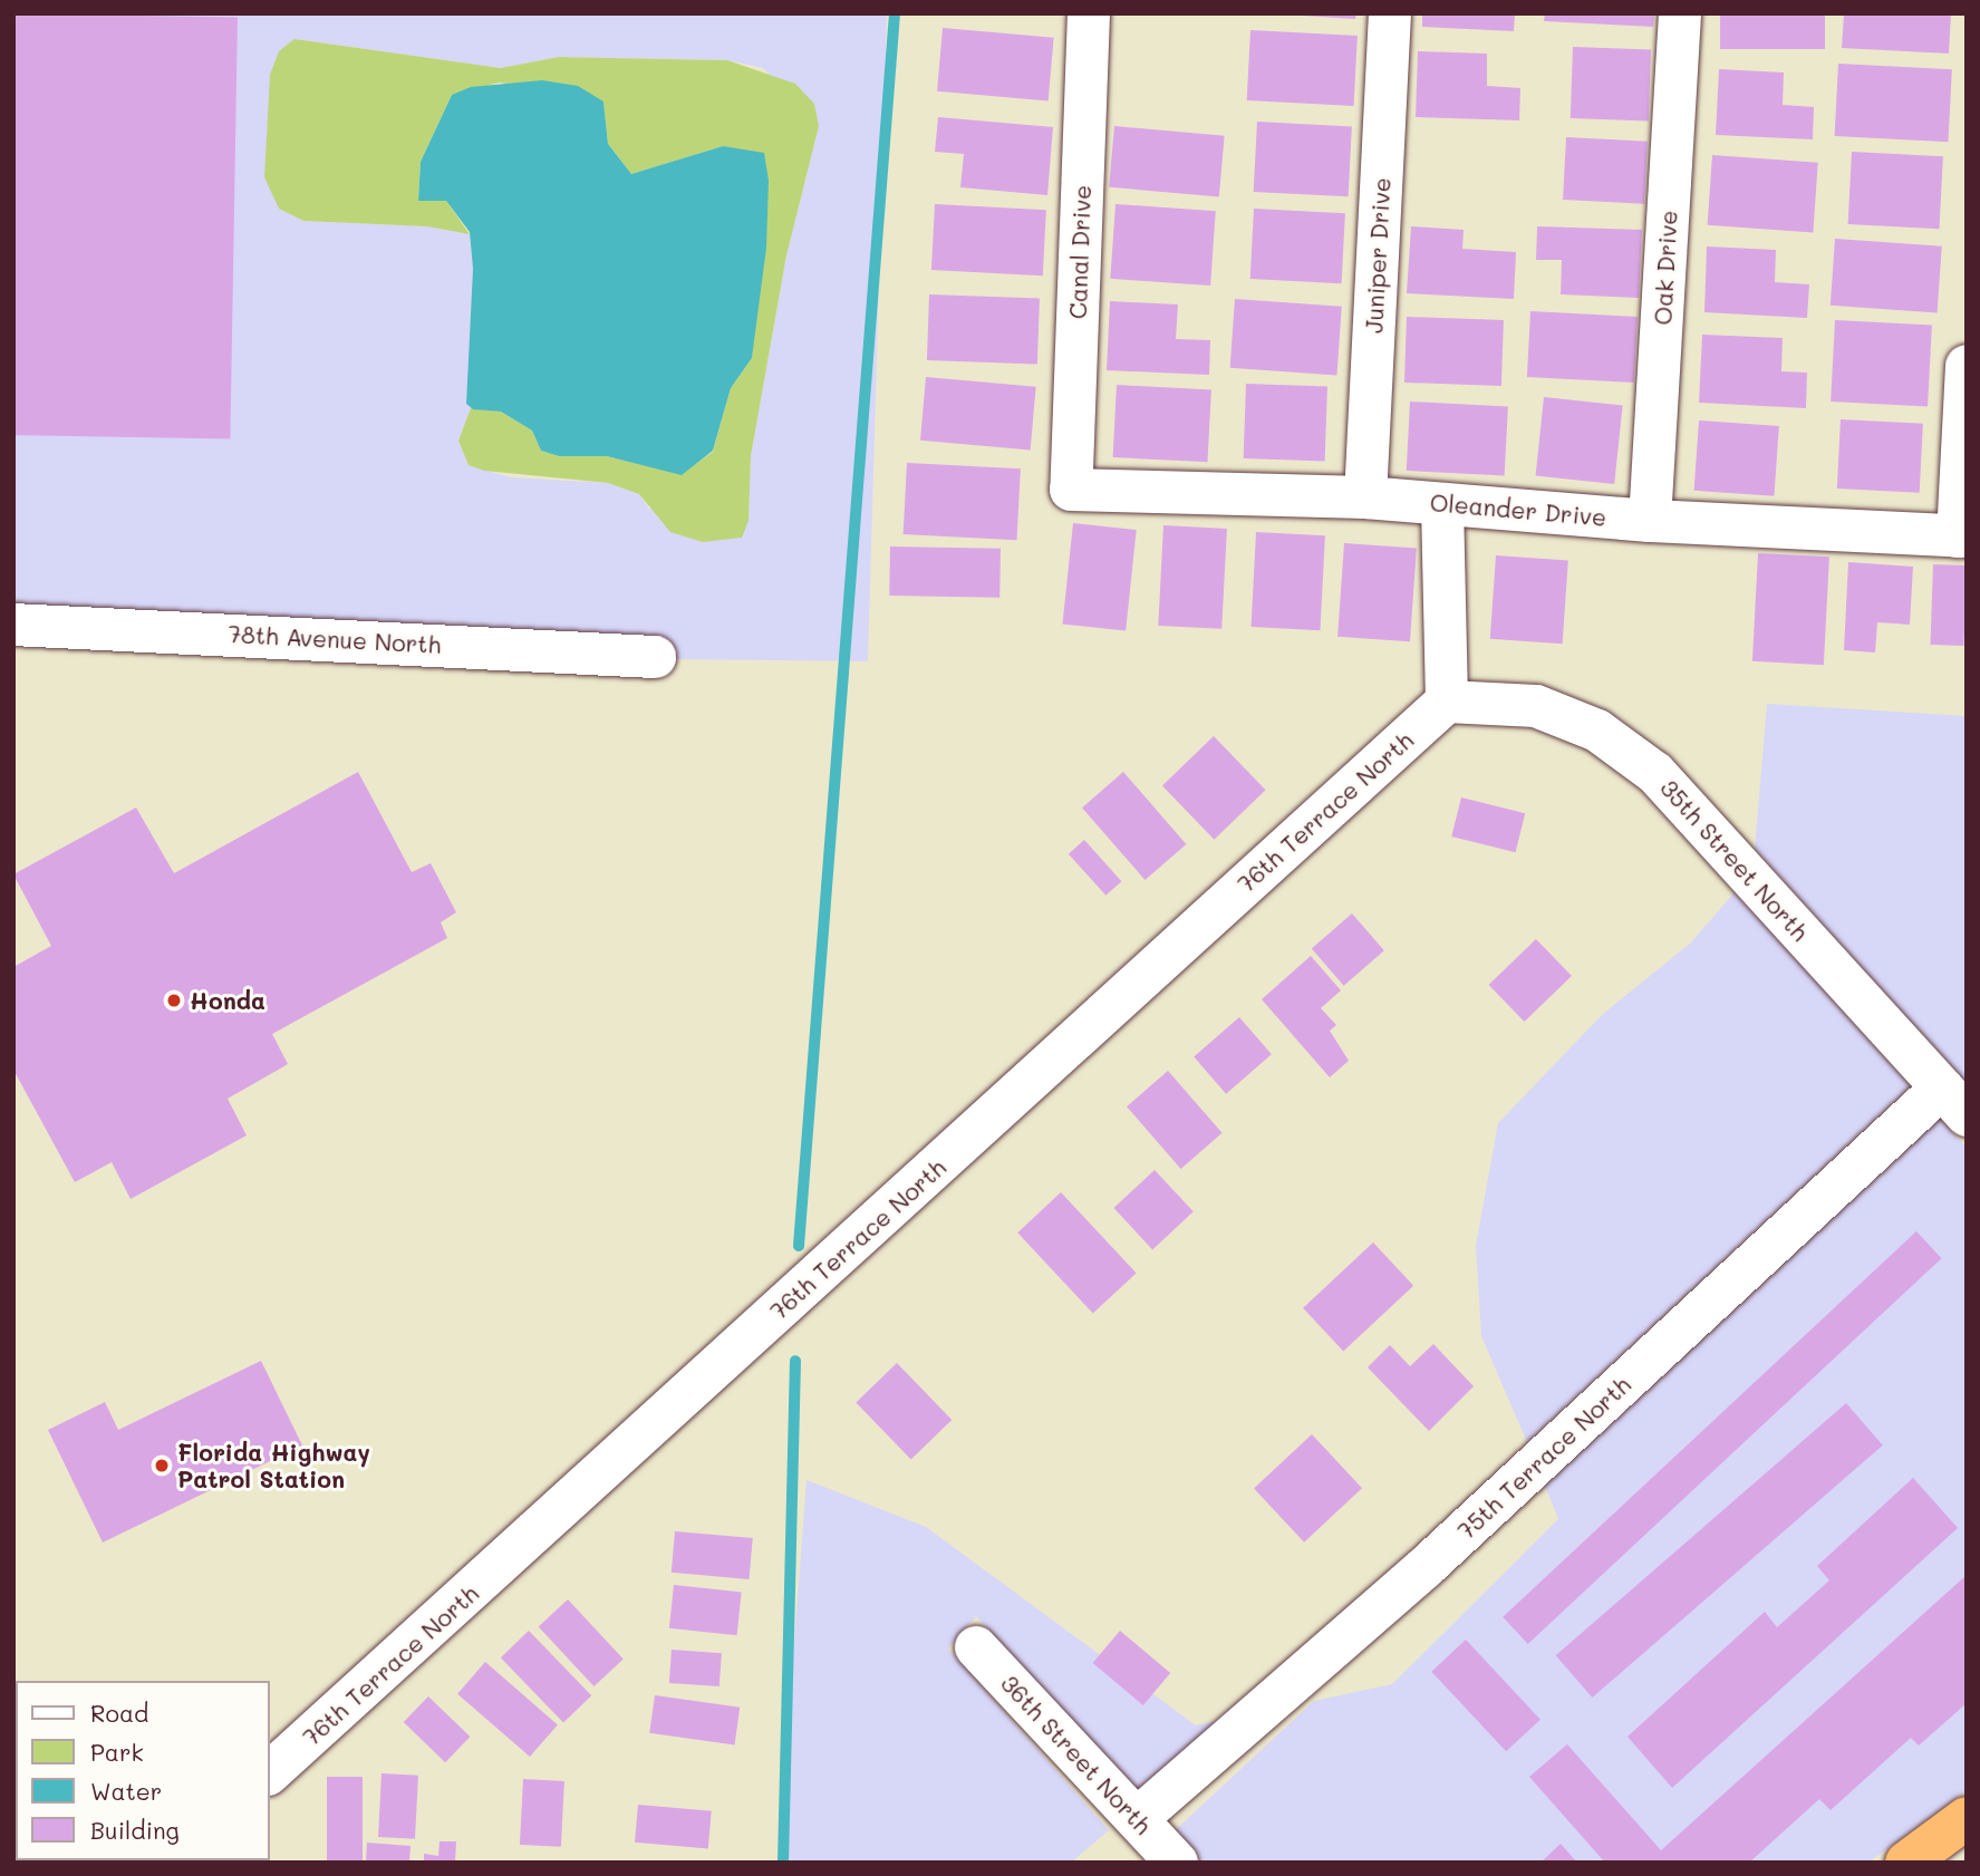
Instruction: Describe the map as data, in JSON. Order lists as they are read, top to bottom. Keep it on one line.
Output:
{"streets":{"street":["Canal Drive","Juniper Drive","Oak Drive","Oleander Drive","78th Avenue North","76th Terrace North","35th Street North","75th Terrace North","36th Street North"]},"crossings":[["Canal Drive","Oleander Drive"],["Juniper Drive","Oleander Drive"],["Oak Drive","Oleander Drive"],["76th Terrace North","35th Street North"],["35th Street North","75th Terrace North"],["75th Terrace North","36th Street North"]],"places":["Honda","Florida Highway Patrol Station"],"legend":["Road","Park","Water","Building"]}
